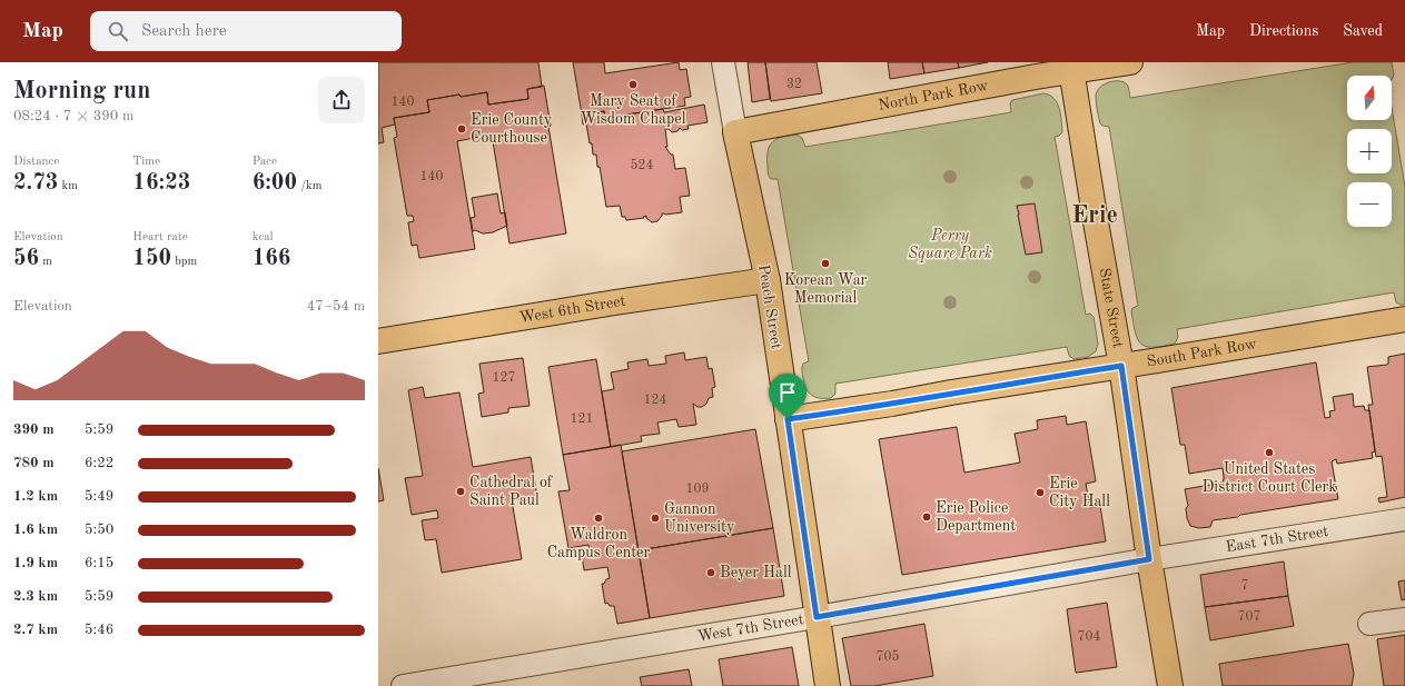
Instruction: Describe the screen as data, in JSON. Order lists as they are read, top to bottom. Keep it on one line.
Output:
{"streets":{"main road":["North Park Row","Peach Street","State Street","West 6th Street","South Park Row"],"street":["East 7th Street","West 7th Street"]},"crossings":[["North Park Row","Peach Street"],["North Park Row","State Street"],["Peach Street","West 6th Street"],["Peach Street","South Park Row"],["Peach Street","West 7th Street"],["State Street","South Park Row"],["State Street","East 7th Street"],["State Street","West 7th Street"],["East 7th Street","West 7th Street"]],"districts":["Erie"],"parks":["Perry Square Park"],"places":["Mary Seat of Wisdom Chapel","Erie County Courthouse","Korean War Memorial","United States District Court Clerk","Cathedral of Saint Paul","Erie City Hall","Erie Police Department","Waldron Campus Center","Gannon University","Beyer Hall"],"house_numbers":["32","140","524","140","127","124","121","109","7","707","704","705"],"north":"top","page":{"header":"Map","search":"Search here","nav":["Map","Directions","Saved"],"heading":["Morning run","08:24 · 7 × 390 m"],"map_buttons":["+","−"],"stats":[["Distance","2.73 km"],["Time","16:23"],["Pace","6:00 /km"],["Elevation","56 m"],["Heart rate","150 bpm"],["kcal","166"]],"chart":["Elevation","47–54 m"],"list":[{"name":"390 m","note":"5:59"},{"name":"780 m","note":"6:22"},{"name":"1.2 km","note":"5:49"},{"name":"1.6 km","note":"5:50"},{"name":"1.9 km","note":"6:15"},{"name":"2.3 km","note":"5:59"},{"name":"2.7 km","note":"5:46"}]}}
